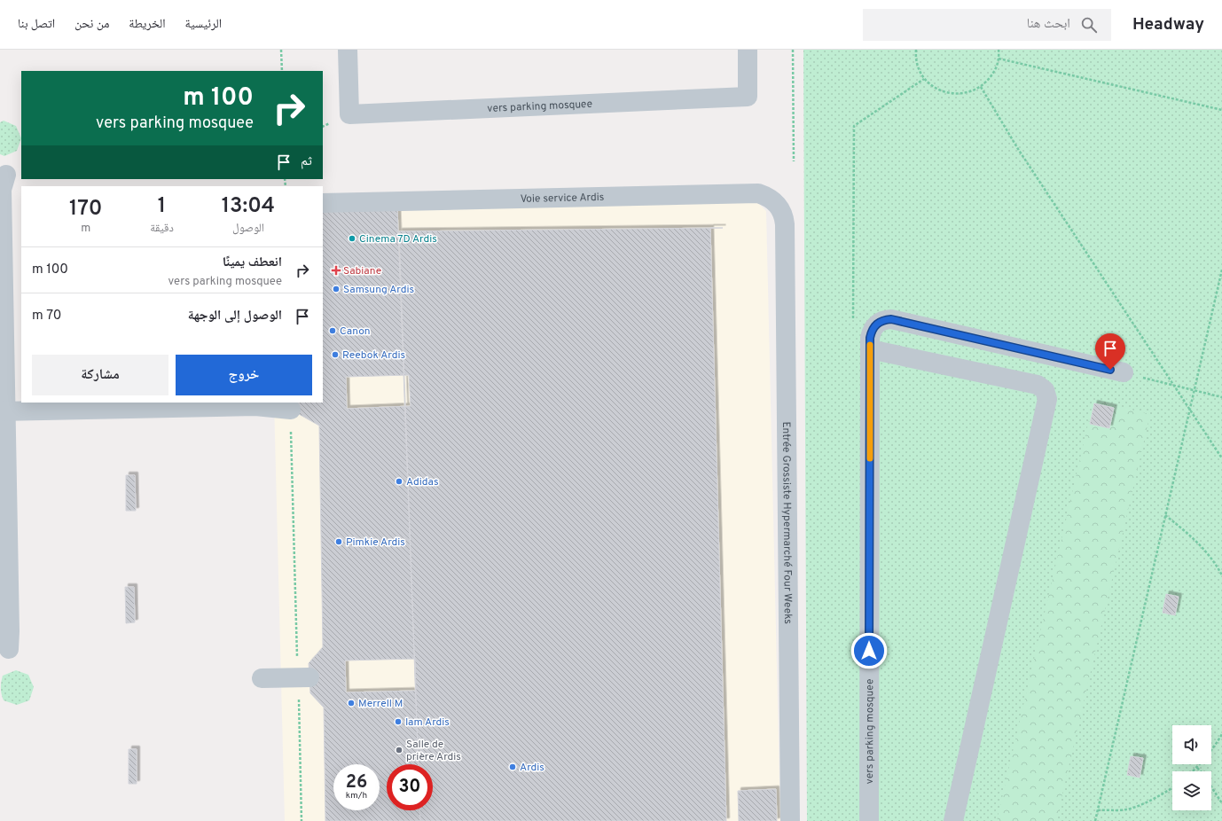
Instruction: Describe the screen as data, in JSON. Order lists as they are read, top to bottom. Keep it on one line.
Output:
{"streets":{"street":["vers parking mosquee","Voie service Ardis","Entrée Grossiste Hypermarché Four Weeks"]},"crossings":[["Voie service Ardis","Entrée Grossiste Hypermarché Four Weeks"]],"places":{"other":["Cinema 7D Ardis","Samsung Ardis","Canon","Reebok Ardis","Adidas","Pimkie Ardis","Merrell M","Iam Ardis","Salle de prière Ardis","Ardis"],"health":["Sabiane"]},"page":{"header":"Headway","search":"ابحث هنا","nav":["الرئيسية","الخريطة","من نحن","اتصل بنا"],"turn":["100 m","vers parking mosquee"],"then":"ثم","eta":["13:04","الوصول","1","دقيقة","170","m"],"list":[{"name":"انعطف يمينًا","note":"vers parking mosquee","value":"100 m"},{"name":"الوصول إلى الوجهة","value":"70 m"}],"buttons":["خروج","مشاركة"],"speed":"26 km/h","limit":"30"}}
